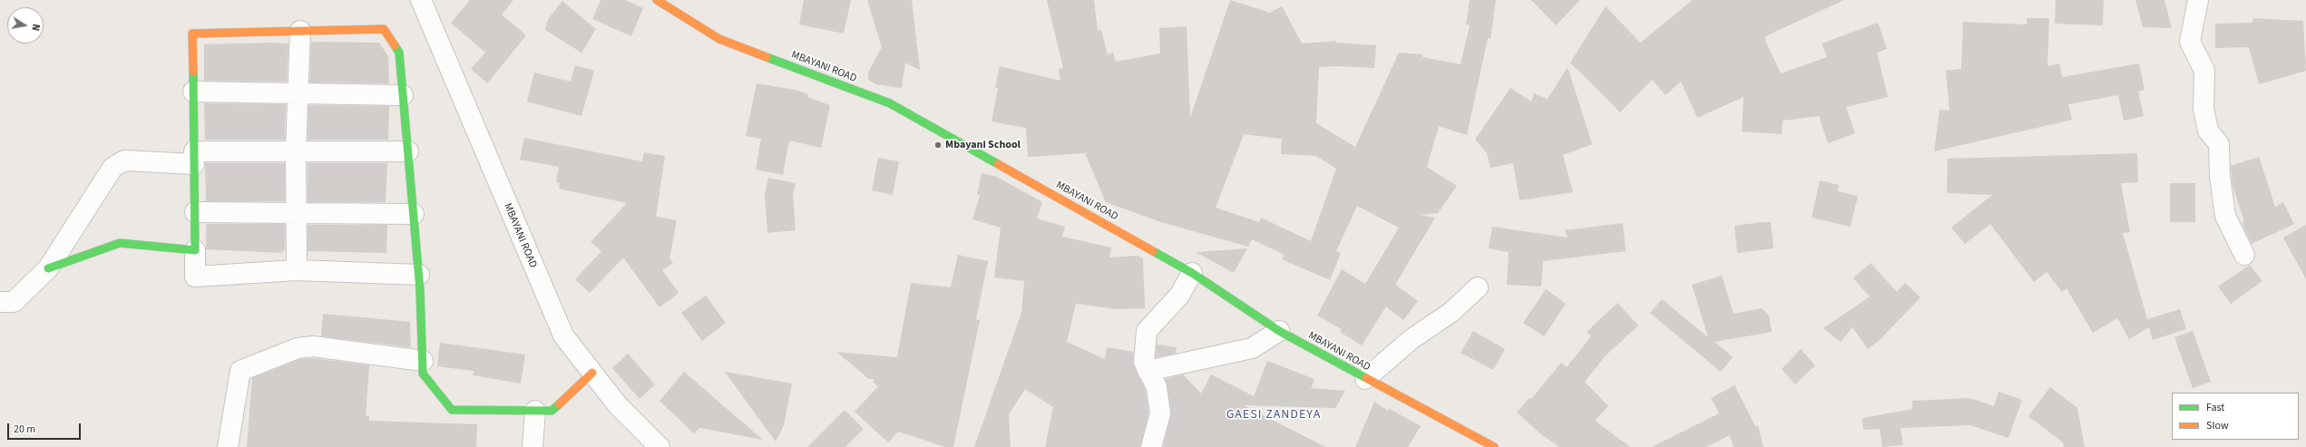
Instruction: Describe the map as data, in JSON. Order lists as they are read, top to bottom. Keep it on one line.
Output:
{"streets":{"street":["MBAYANI ROAD"]},"districts":["GAESI ZANDEYA"],"places":["Mbayani School"],"legend":["Fast","Slow"],"scale_bar":"20 m","north":"right"}
